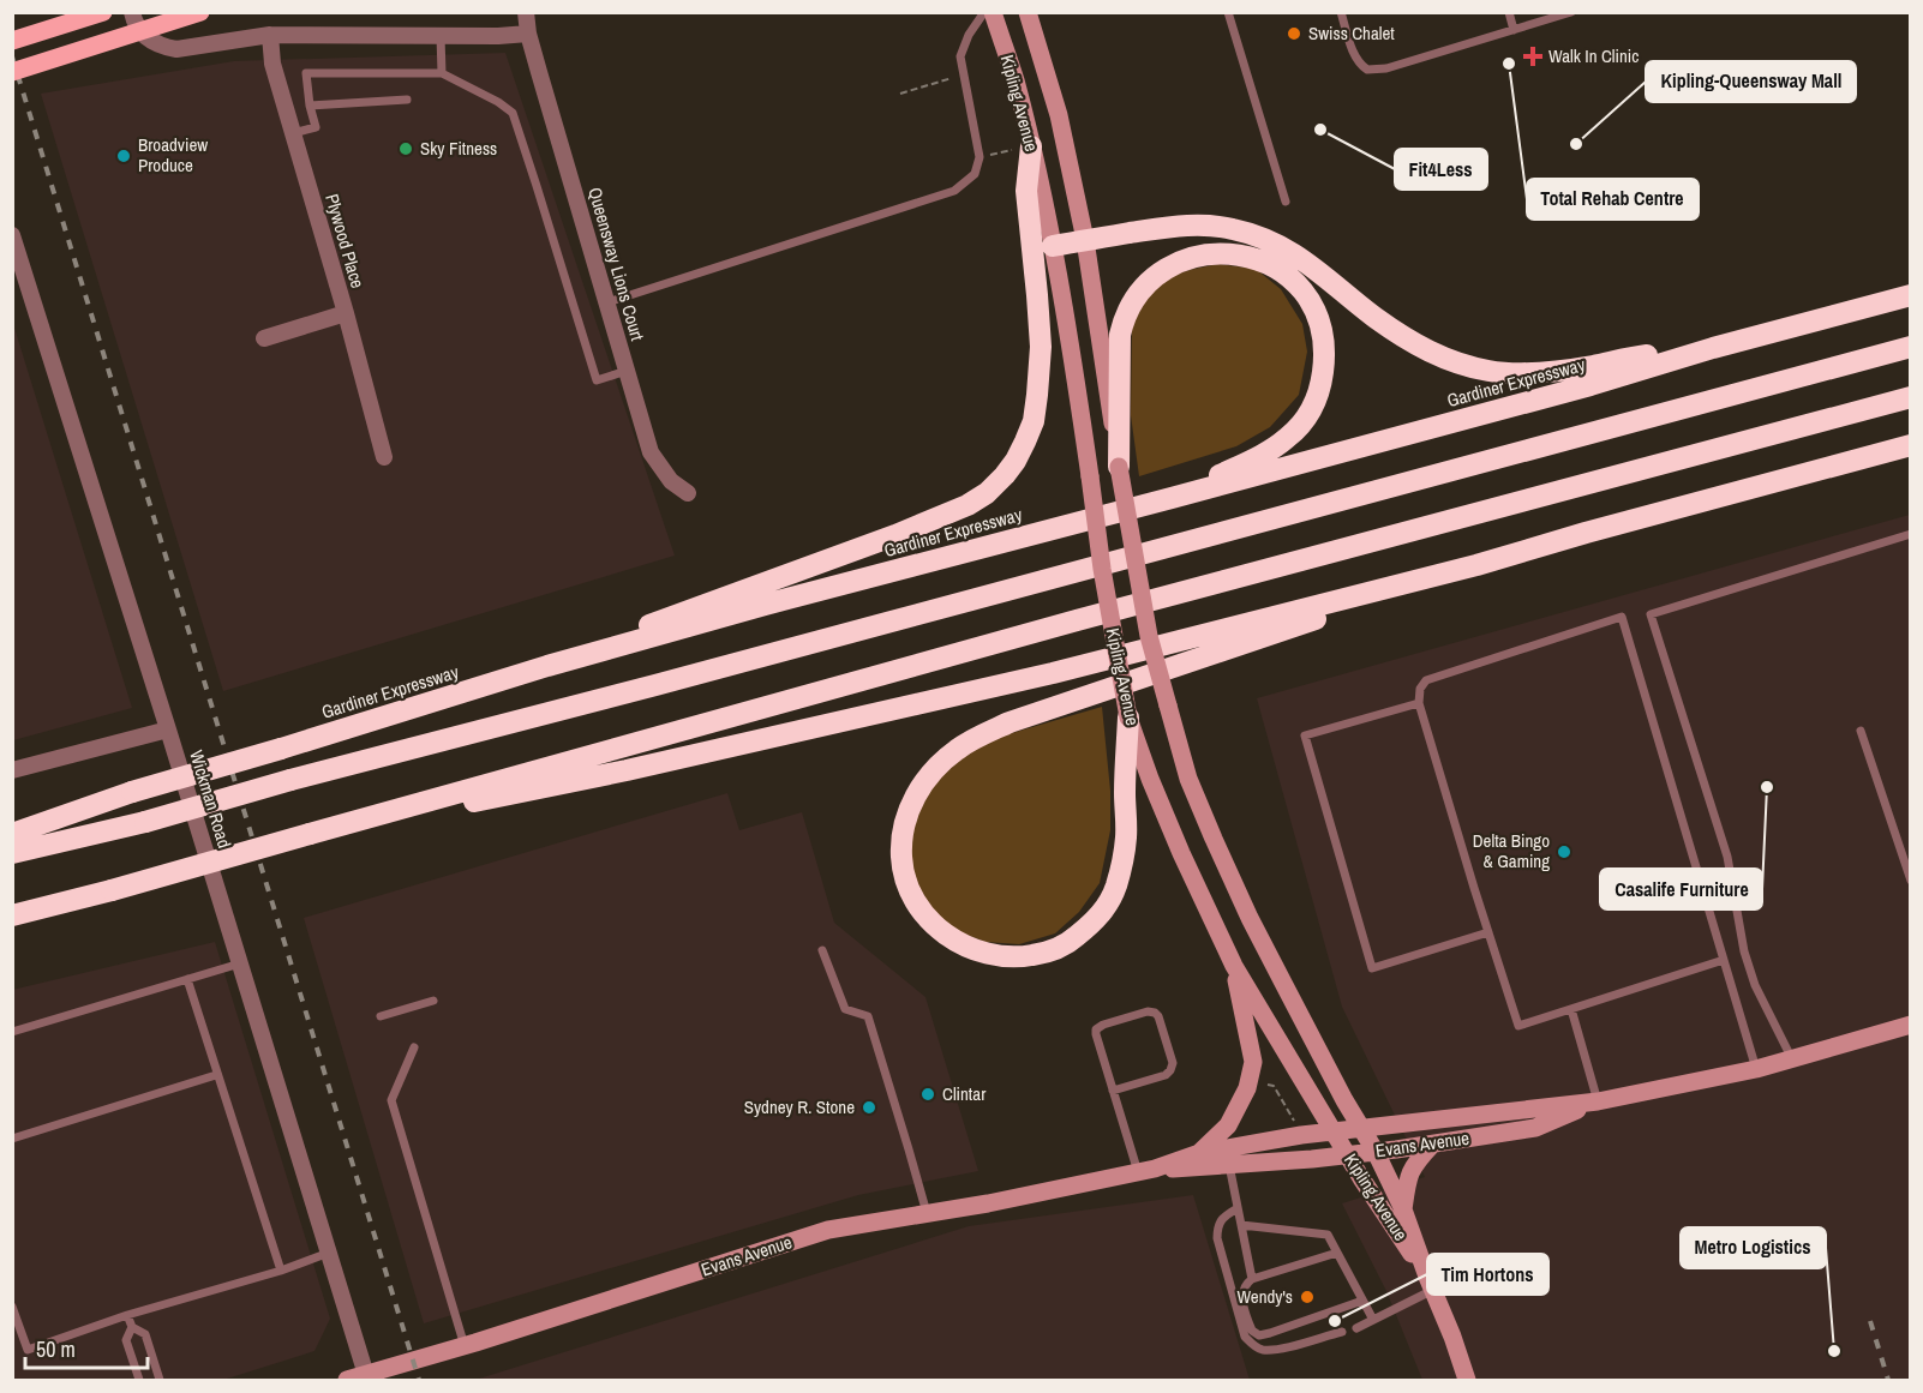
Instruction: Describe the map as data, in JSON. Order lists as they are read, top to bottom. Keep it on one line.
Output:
{"streets":{"highway":["Gardiner Expressway"],"main road":["Kipling Avenue","Evans Avenue"],"street":["Plywood Place","Queensway Lions Court","Wickman Road"]},"crossings":[["Kipling Avenue","Evans Avenue"],["Wickman Road","Evans Avenue"]],"places":{"other":["Swiss Chalet","Total Rehab Centre","Fit4Less","Kipling-Queensway Mall","Sky Fitness","Broadview Produce","Casalife Furniture","Delta Bingo & Gaming","Clintar","Sydney R. Stone","Wendy's","Tim Hortons","Metro Logistics"],"health":["Walk In Clinic"]},"scale_bar":"50 m"}
